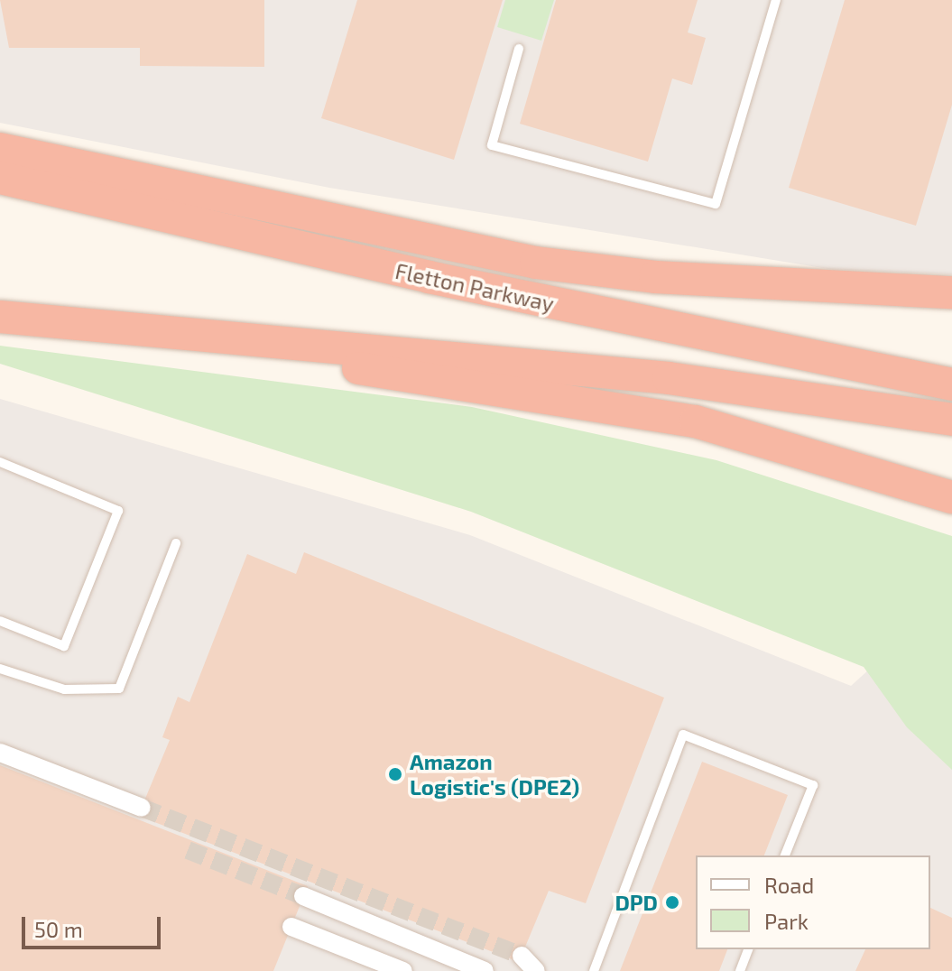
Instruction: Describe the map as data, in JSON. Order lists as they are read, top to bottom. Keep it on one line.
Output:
{"streets":{"highway":["Fletton Parkway"]},"places":["Amazon Logistic's (DPE2)","DPD"],"legend":["Road","Park"],"scale_bar":"50 m"}
